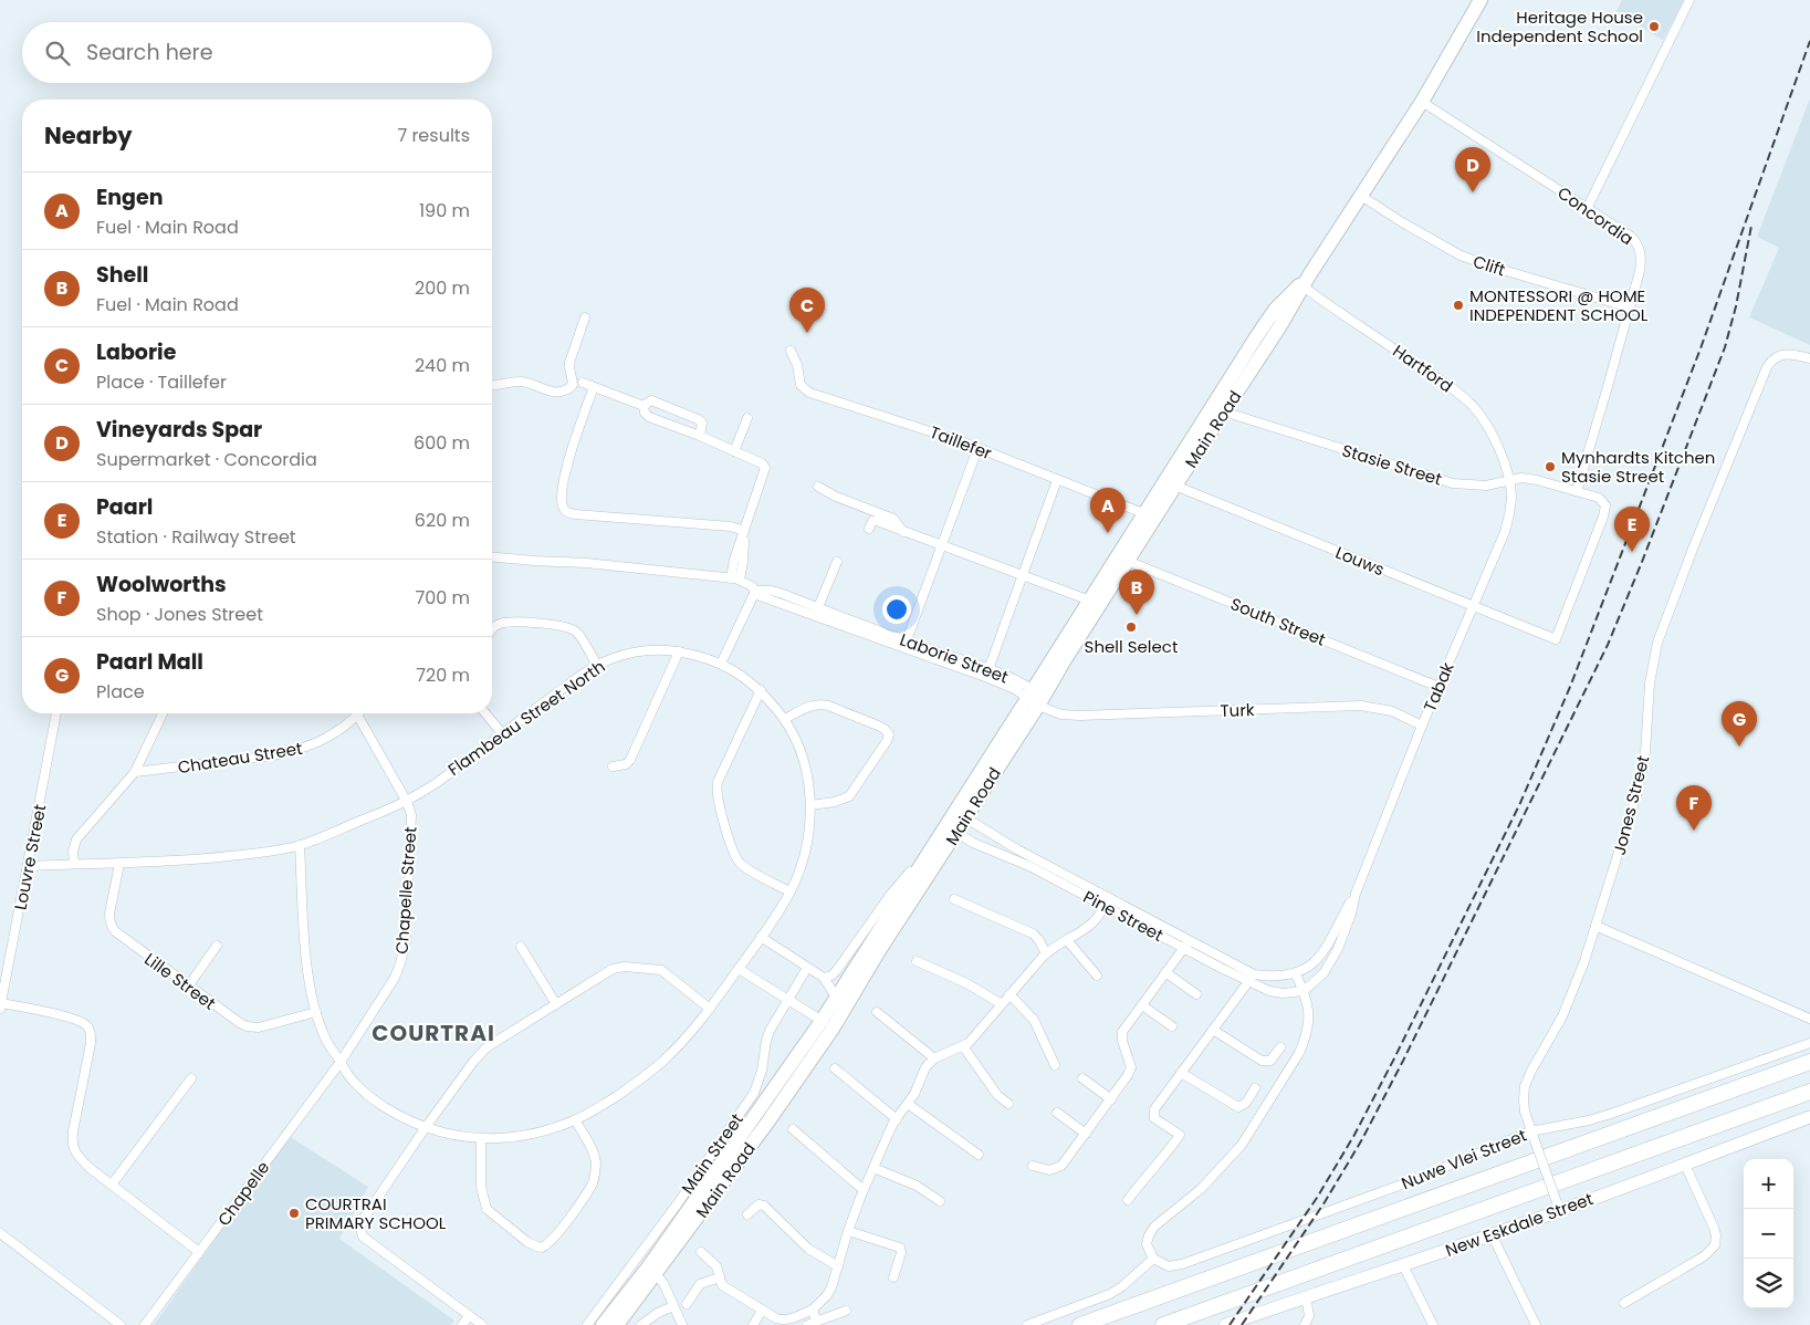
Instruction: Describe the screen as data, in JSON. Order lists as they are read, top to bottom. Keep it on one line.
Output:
{"streets":{"main road":["Main Road"],"street":["Concordia","Clift","Hartford","Taillefer","Stasie Street","Louws","South Street","Laborie Street","Tabak","Turk","Flambeau Street North","Chateau Street","Jones Street","Louvre Street","Chapelle Street","Pine Street","Lille Street","Main Street","Nuwe Vlei Street","Chapelle","New Eskdale Street"]},"crossings":[["Concordia","Clift"],["Concordia","Main Road"],["Concordia","Stasie Street"],["Clift","Main Road"],["Hartford","Main Road"],["Hartford","Stasie Street"],["Hartford","Tabak"],["Main Road","Taillefer"],["Main Road","Stasie Street"],["Main Road","Louws"],["Main Road","South Street"],["Main Road","Laborie Street"],["Main Road","Turk"],["Main Road","Pine Street"],["Stasie Street","Louws"],["Stasie Street","Tabak"],["Louws","Tabak"],["South Street","Tabak"],["Laborie Street","Turk"],["Tabak","Turk"],["Tabak","Pine Street"],["Flambeau Street North","Louvre Street"],["Flambeau Street North","Chapelle Street"],["Flambeau Street North","Lille Street"],["Flambeau Street North","Chapelle"],["Jones Street","Nuwe Vlei Street"],["Jones Street","New Eskdale Street"],["Chapelle Street","Chapelle"]],"districts":["COURTRAI"],"places":["Heritage House Independent School","MONTESSORI @ HOME INDEPENDENT SCHOOL","Mynhardts Kitchen Stasie Street","Shell Select","COURTRAI PRIMARY SCHOOL"],"page":{"search":"Search here","heading":["Nearby","7 results"],"pins":["D","C","A","E","B","G","F"],"list":[{"mark":"A","name":"Engen","note":"Fuel · Main Road","value":"190 m"},{"mark":"B","name":"Shell","note":"Fuel · Main Road","value":"200 m"},{"mark":"C","name":"Laborie","note":"Place · Taillefer","value":"240 m"},{"mark":"D","name":"Vineyards Spar","note":"Supermarket · Concordia","value":"600 m"},{"mark":"E","name":"Paarl","note":"Station · Railway Street","value":"620 m"},{"mark":"F","name":"Woolworths","note":"Shop · Jones Street","value":"700 m"},{"mark":"G","name":"Paarl Mall","note":"Place","value":"720 m"}],"map_buttons":["+","−"]}}
